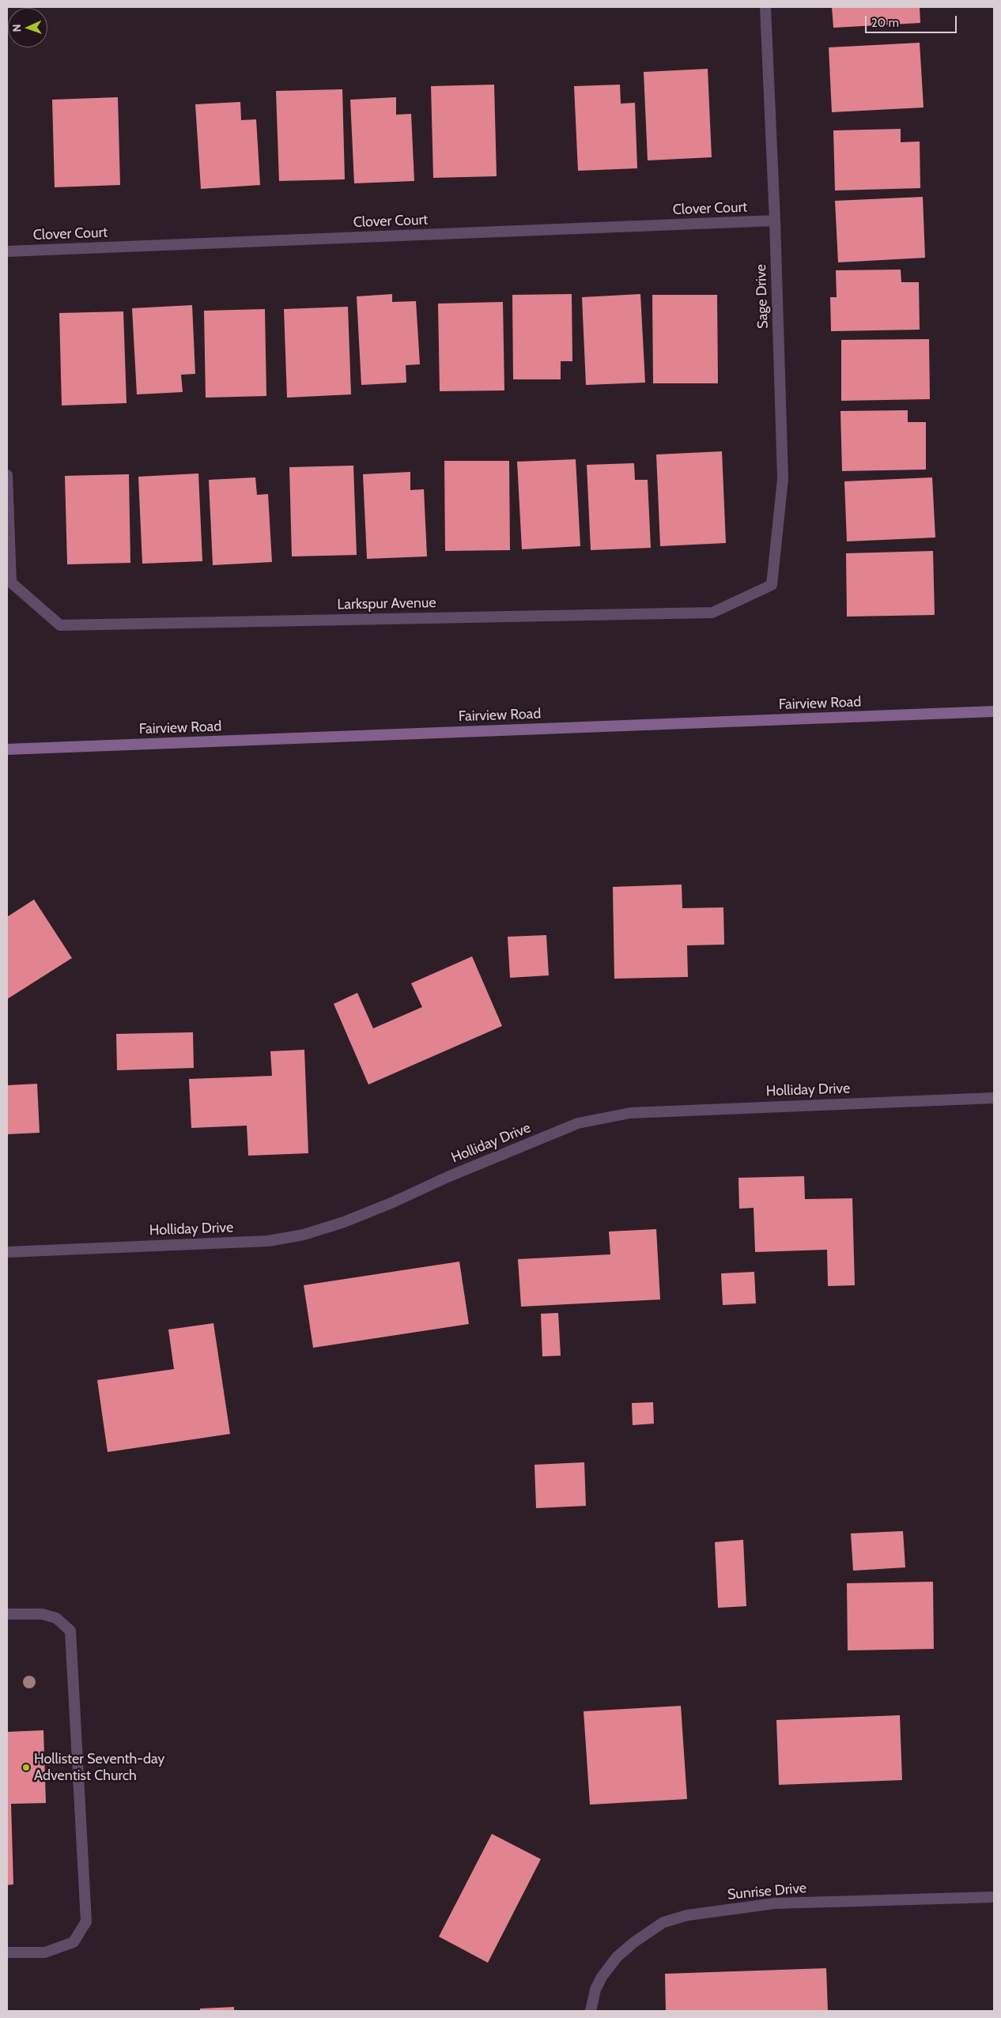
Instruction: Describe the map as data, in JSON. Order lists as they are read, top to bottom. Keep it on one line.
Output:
{"streets":{"main road":["Fairview Road"],"street":["Clover Court","Sage Drive","Larkspur Avenue","Holliday Drive","Sunrise Drive"]},"crossings":[["Clover Court","Sage Drive"],["Sage Drive","Larkspur Avenue"]],"places":["Hollister Seventh-day Adventist Church"],"scale_bar":"20 m","north":"left"}
